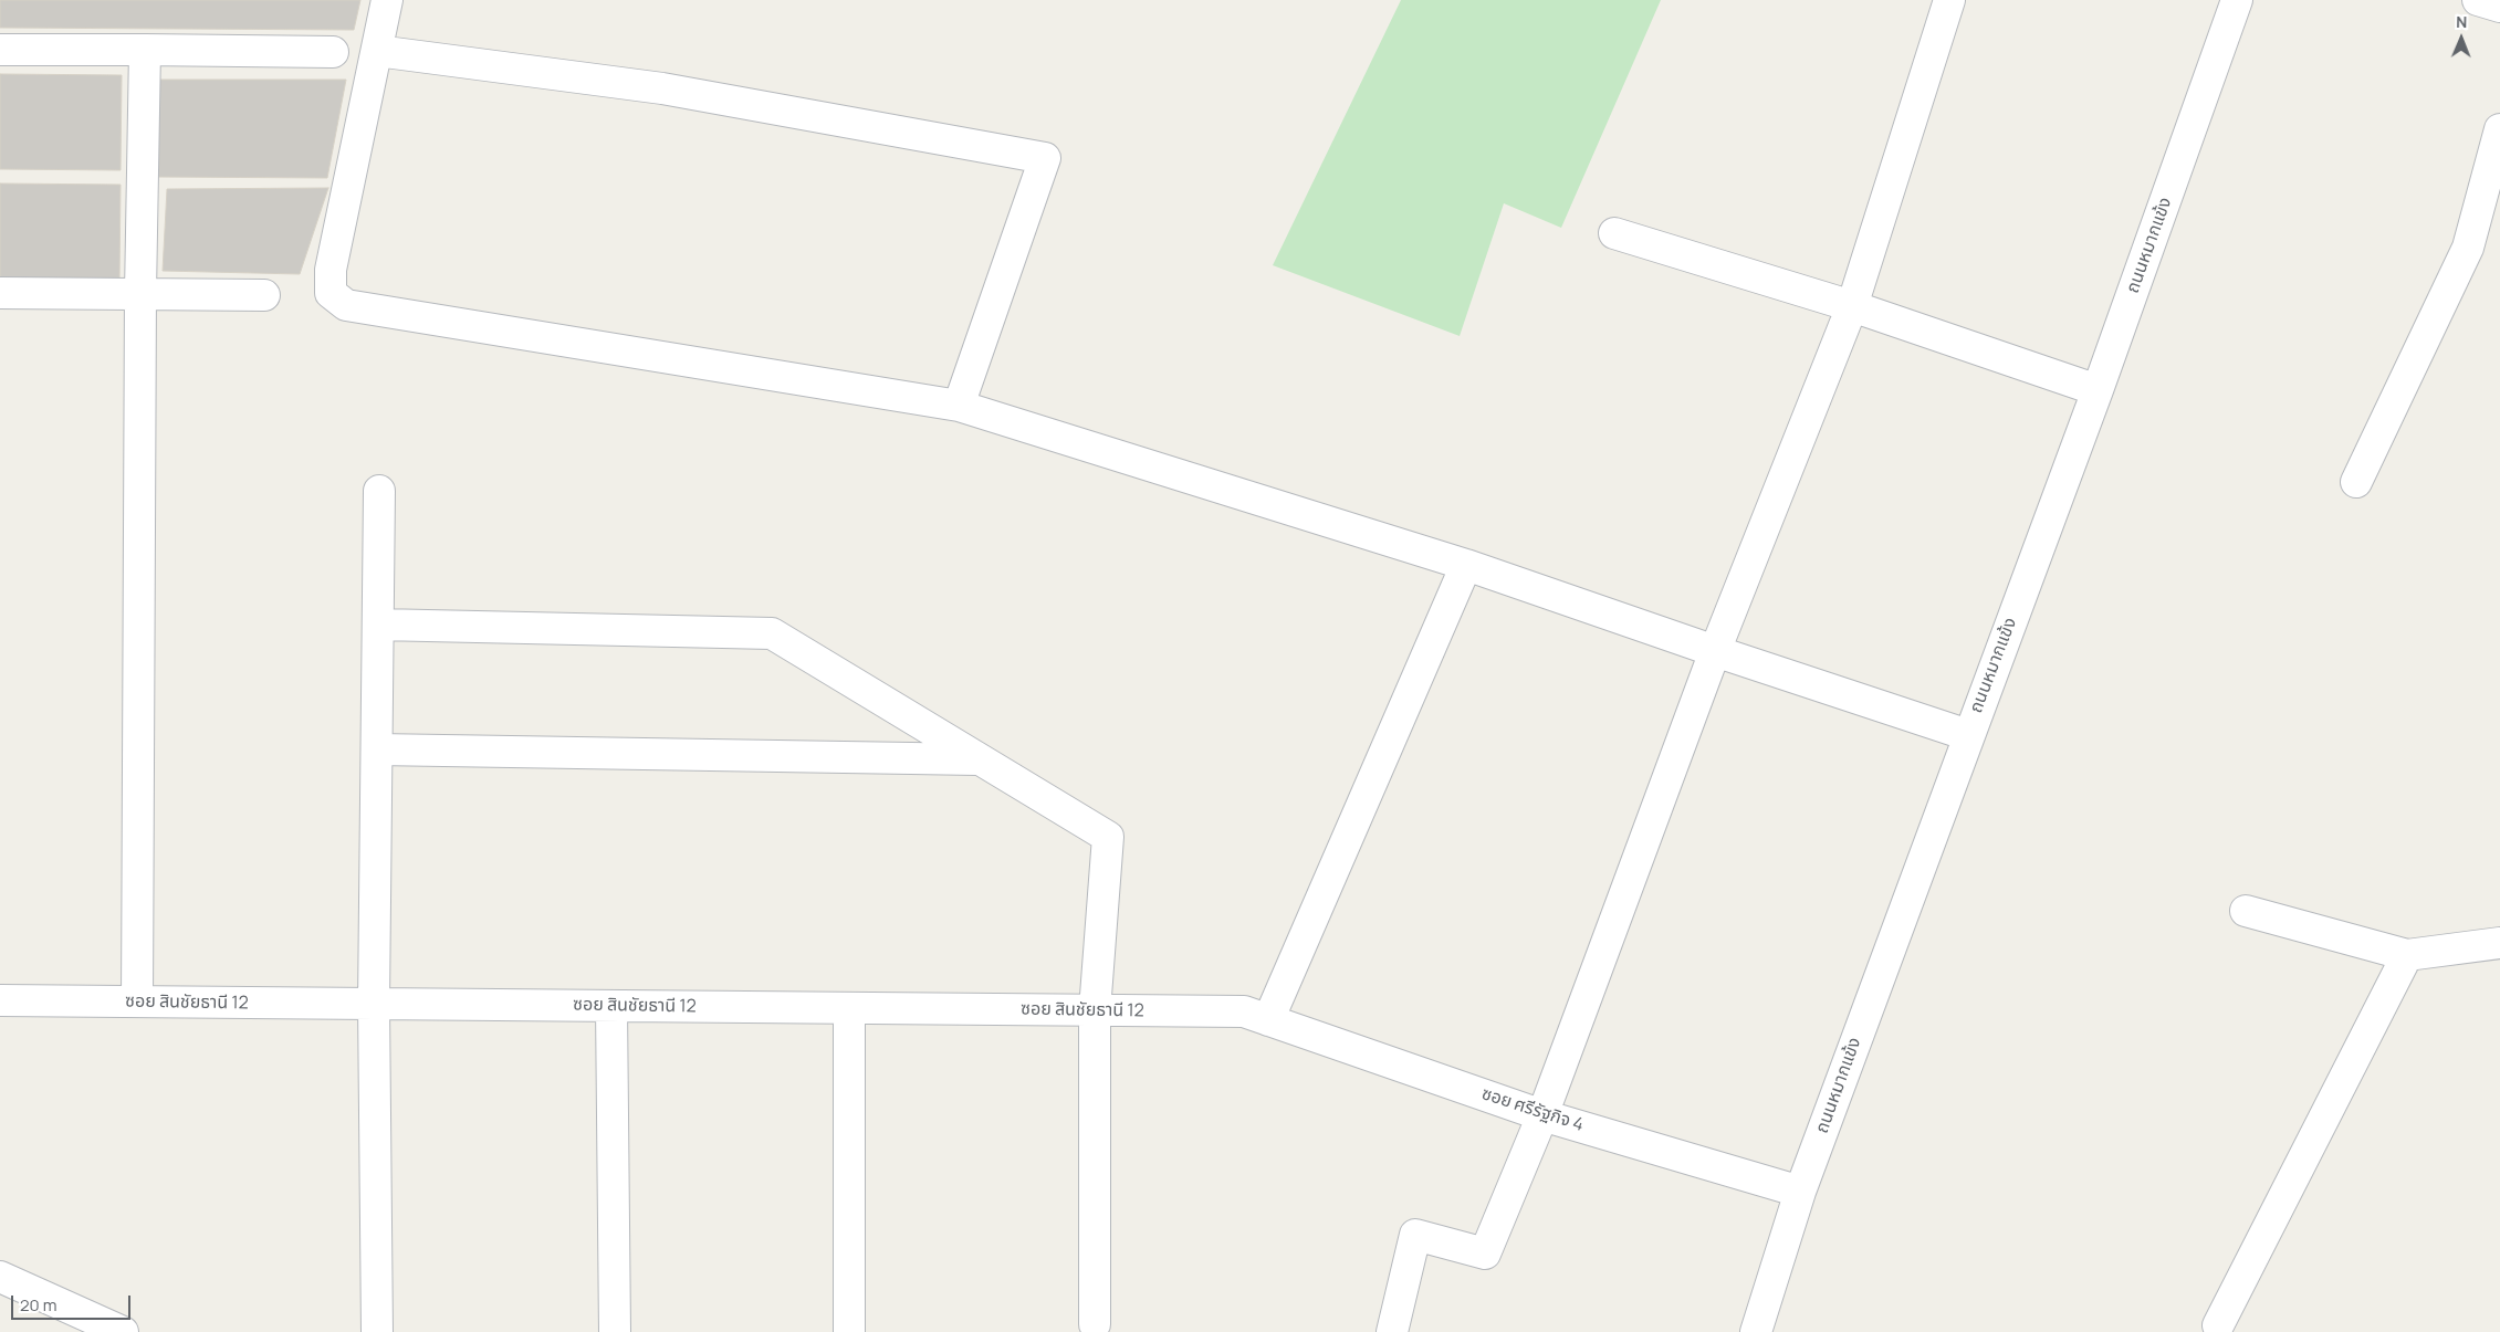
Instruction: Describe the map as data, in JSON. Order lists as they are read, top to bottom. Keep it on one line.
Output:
{"streets":{"street":["ถนนหมากแข้ง","ซอย สินชัยธานี 12","ซอย ศรีรัฐกิจ 4"]},"crossings":[["ถนนหมากแข้ง","ซอย ศรีรัฐกิจ 4"],["ซอย สินชัยธานี 12","ซอย ศรีรัฐกิจ 4"]],"scale_bar":"20 m","north":"top"}
